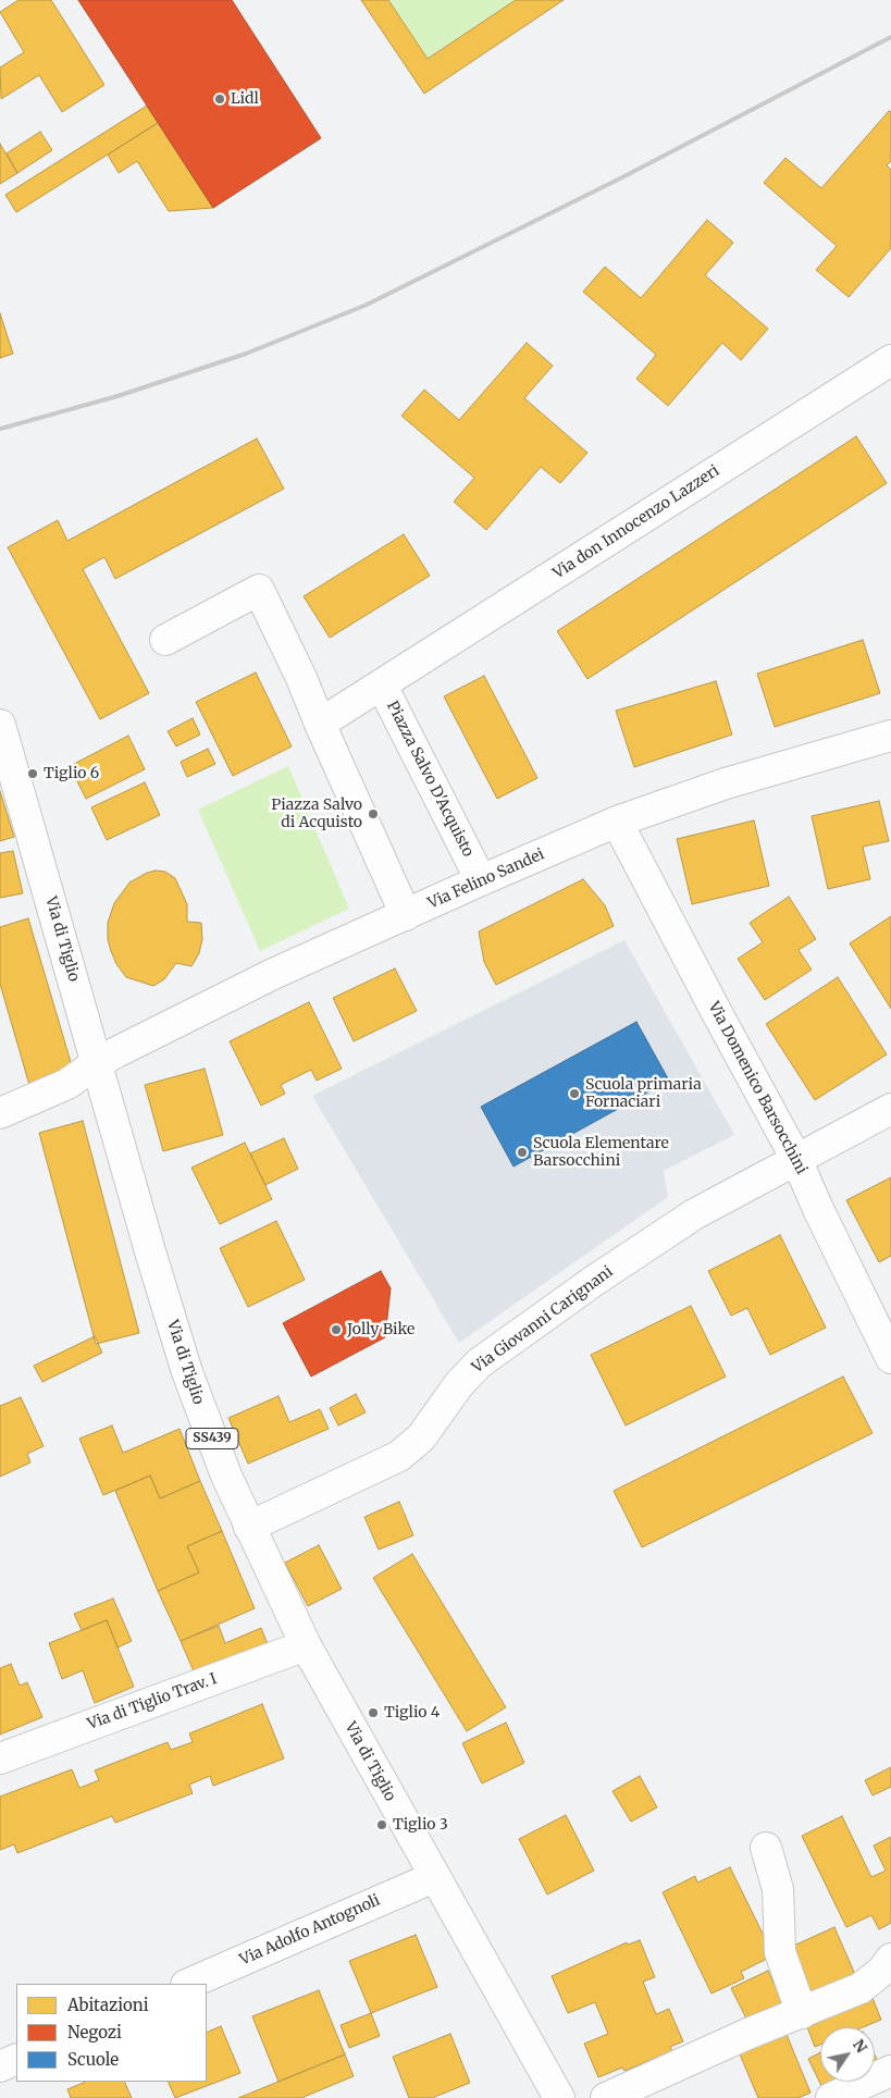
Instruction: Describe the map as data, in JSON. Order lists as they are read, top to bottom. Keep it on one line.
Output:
{"streets":{"street":["Via don Innocenzo Lazzeri","Piazza Salvo D'Acquisto","Via Felino Sandei","Via di Tiglio","Via Domenico Barsocchini","Via Giovanni Carignani","SS439","Via di Tiglio Trav. I","Via Adolfo Antognoli"]},"crossings":[["Via don Innocenzo Lazzeri","Piazza Salvo D'Acquisto"],["Piazza Salvo D'Acquisto","Via Felino Sandei"],["Via Felino Sandei","Via di Tiglio"],["Via Felino Sandei","Via Domenico Barsocchini"],["Via di Tiglio","Via Giovanni Carignani"],["Via di Tiglio","Via di Tiglio Trav. I"],["Via di Tiglio","Via Adolfo Antognoli"],["Via Domenico Barsocchini","Via Giovanni Carignani"]],"places":["Lidl","Tiglio 6","Piazza Salvo di Acquisto","Scuola primaria Fornaciari","Scuola Elementare Barsocchini","Jolly Bike","Tiglio 4","Tiglio 3"],"legend":["Abitazioni","Negozi","Scuole"],"north":"top right"}
